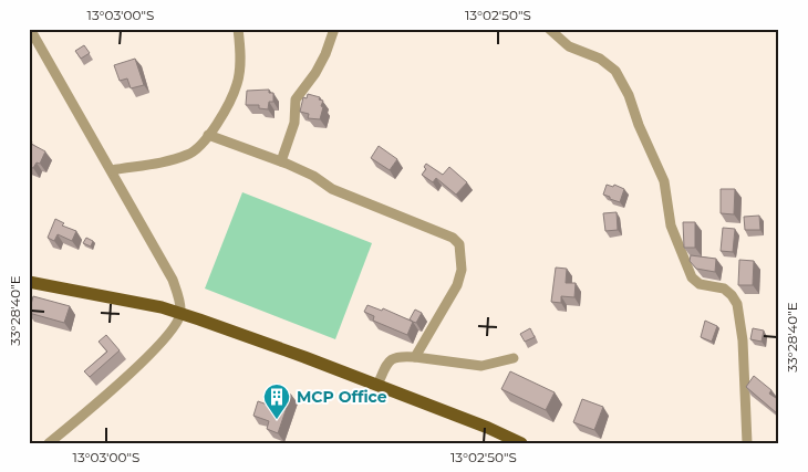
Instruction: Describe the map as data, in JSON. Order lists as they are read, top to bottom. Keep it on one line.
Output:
{"places":{"building":["MCP Office"]},"coordinates":["13°03'00\"S","13°02'50\"S","33°28'40\"E"]}
